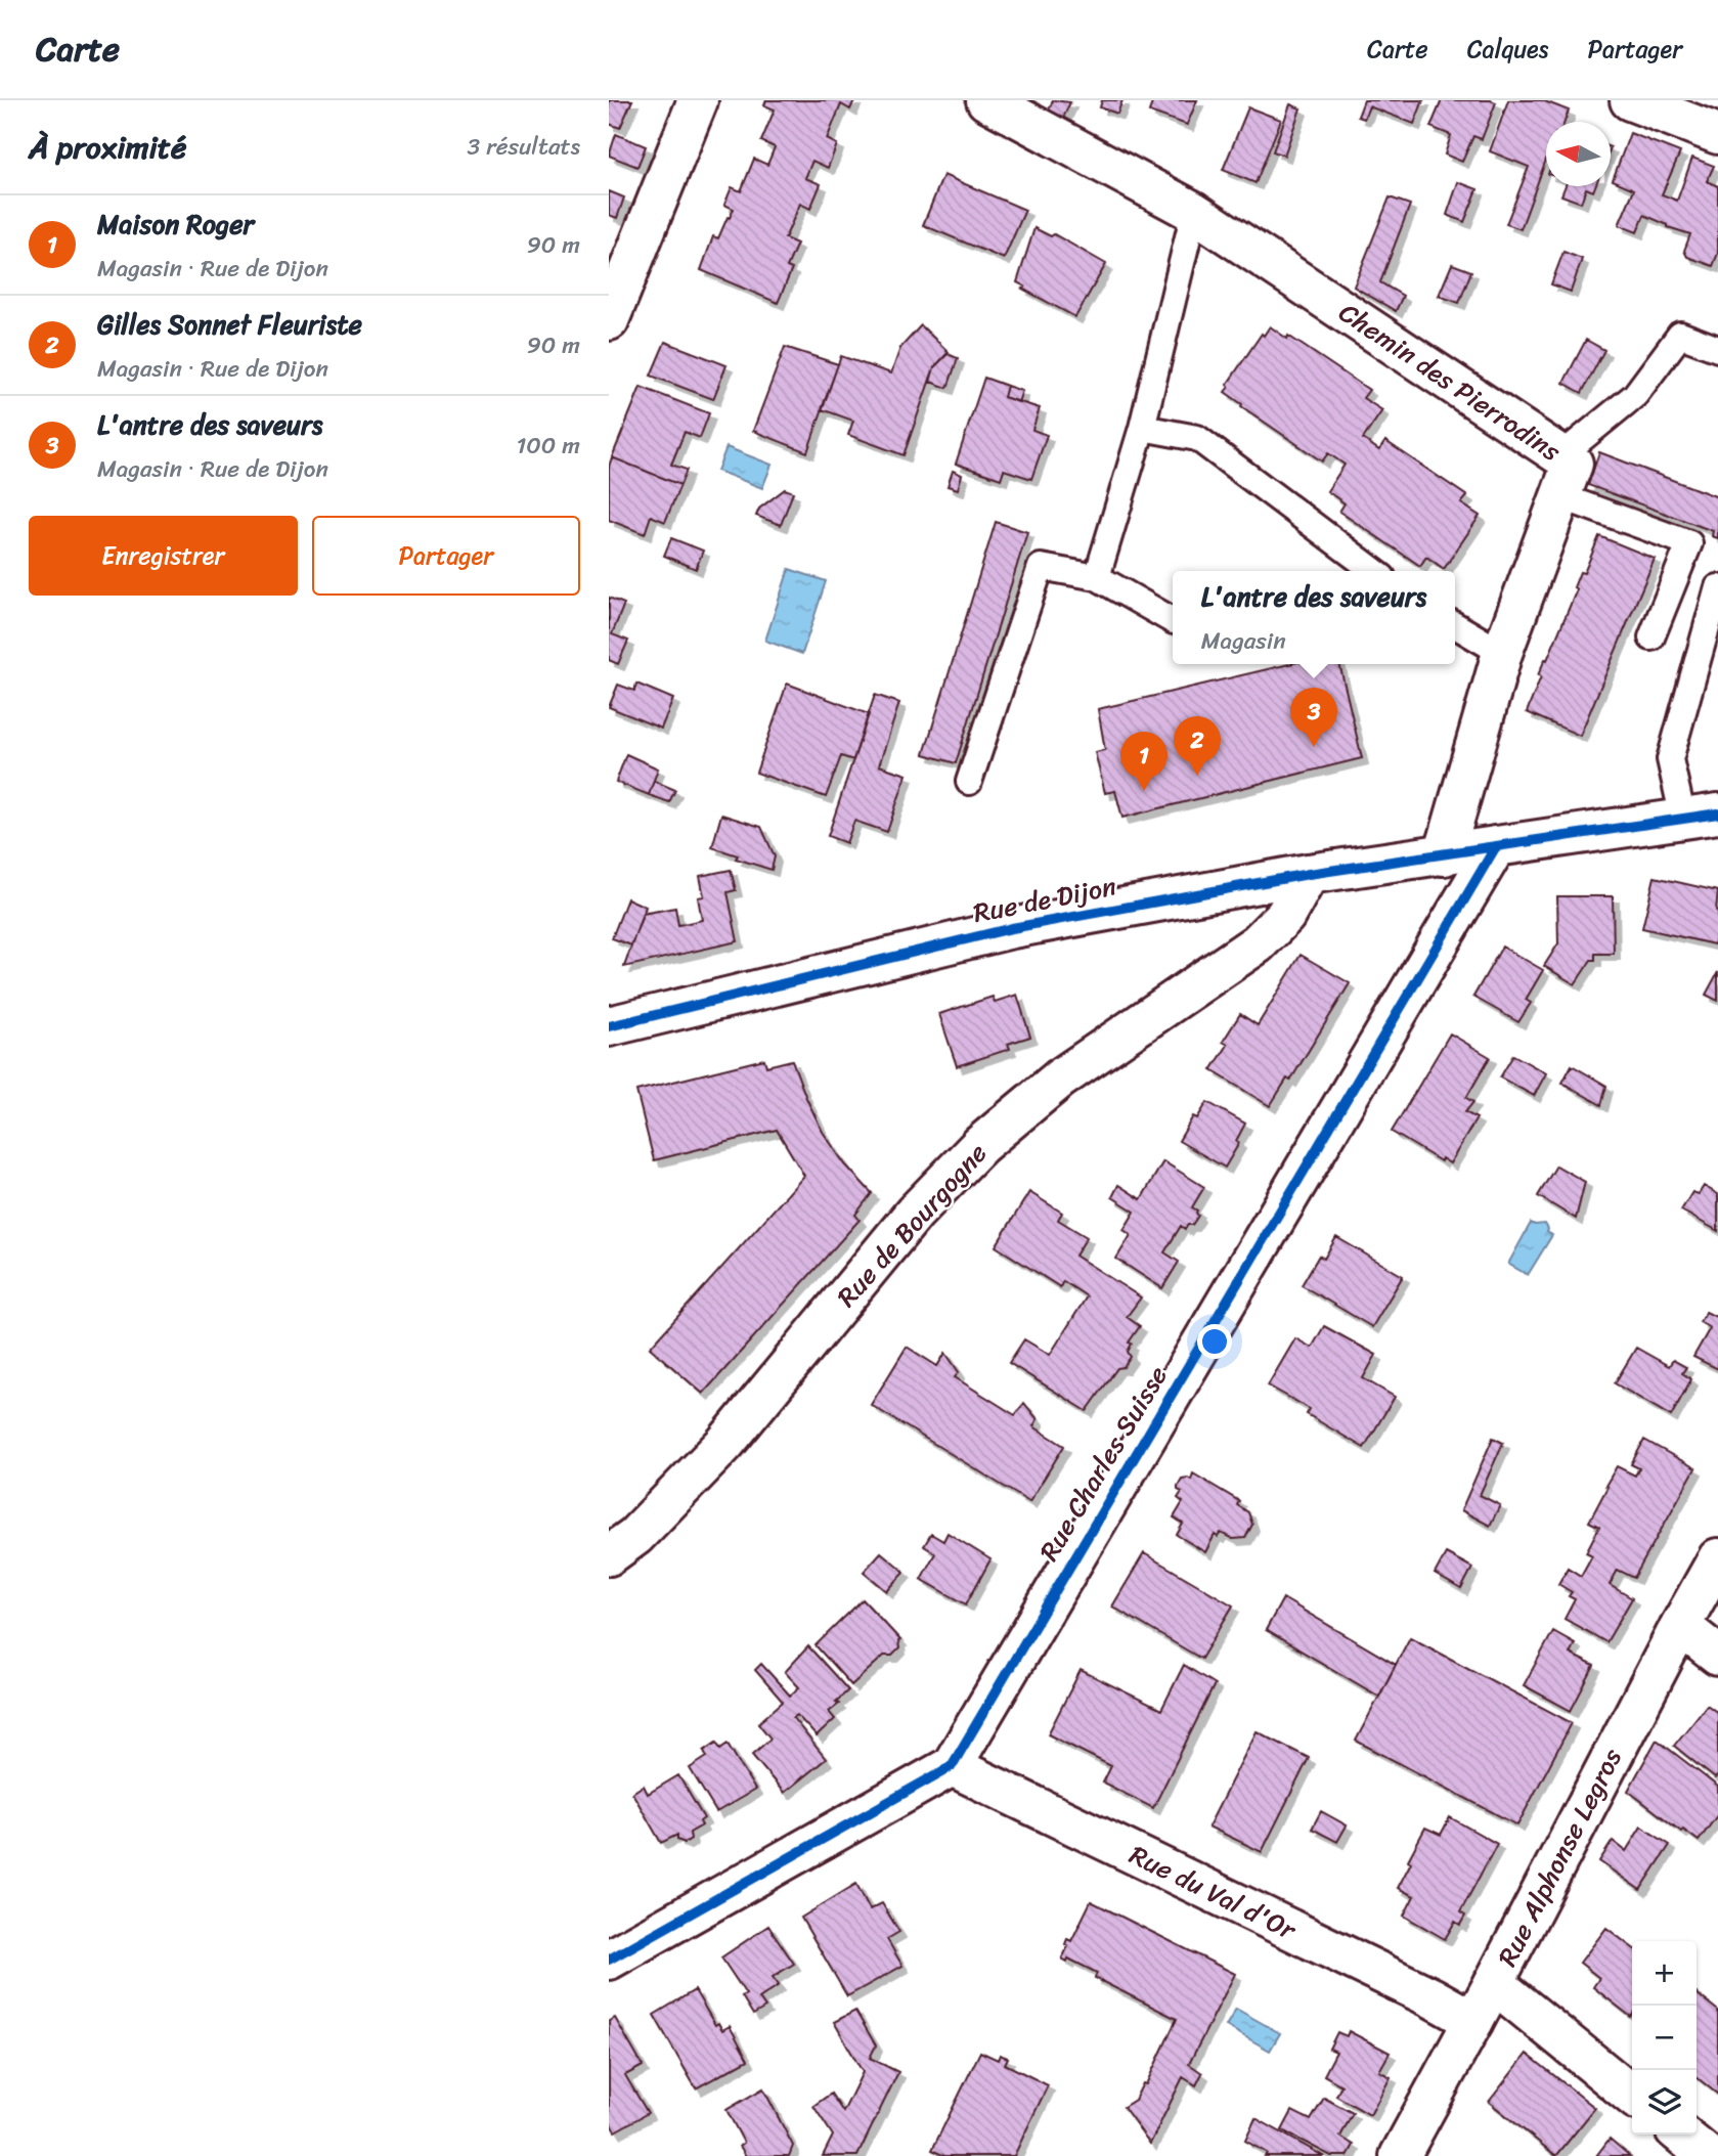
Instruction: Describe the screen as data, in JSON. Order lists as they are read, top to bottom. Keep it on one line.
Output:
{"streets":{"street":["Chemin des Pierrodins","Rue de Dijon","Rue de Bourgogne","Rue Charles Suisse","Rue Alphonse Legros","Rue du Val d'Or"]},"crossings":[["Chemin des Pierrodins","Rue de Dijon"],["Rue de Dijon","Rue de Bourgogne"],["Rue de Dijon","Rue Charles Suisse"],["Rue Charles Suisse","Rue du Val d'Or"],["Rue Alphonse Legros","Rue du Val d'Or"]],"north":"left","page":{"header":"Carte","nav":["Carte","Calques","Partager"],"heading":["À proximité","3 résultats"],"list":[{"mark":"1","name":"Maison Roger","note":"Magasin · Rue de Dijon","value":"90 m"},{"mark":"2","name":"Gilles Sonnet Fleuriste","note":"Magasin · Rue de Dijon","value":"90 m"},{"mark":"3","name":"L'antre des saveurs","note":"Magasin · Rue de Dijon","value":"100 m"}],"buttons":["Enregistrer","Partager"],"popup":["L'antre des saveurs","Magasin"],"pins":["3","2","1"],"map_buttons":["+","−"]}}
